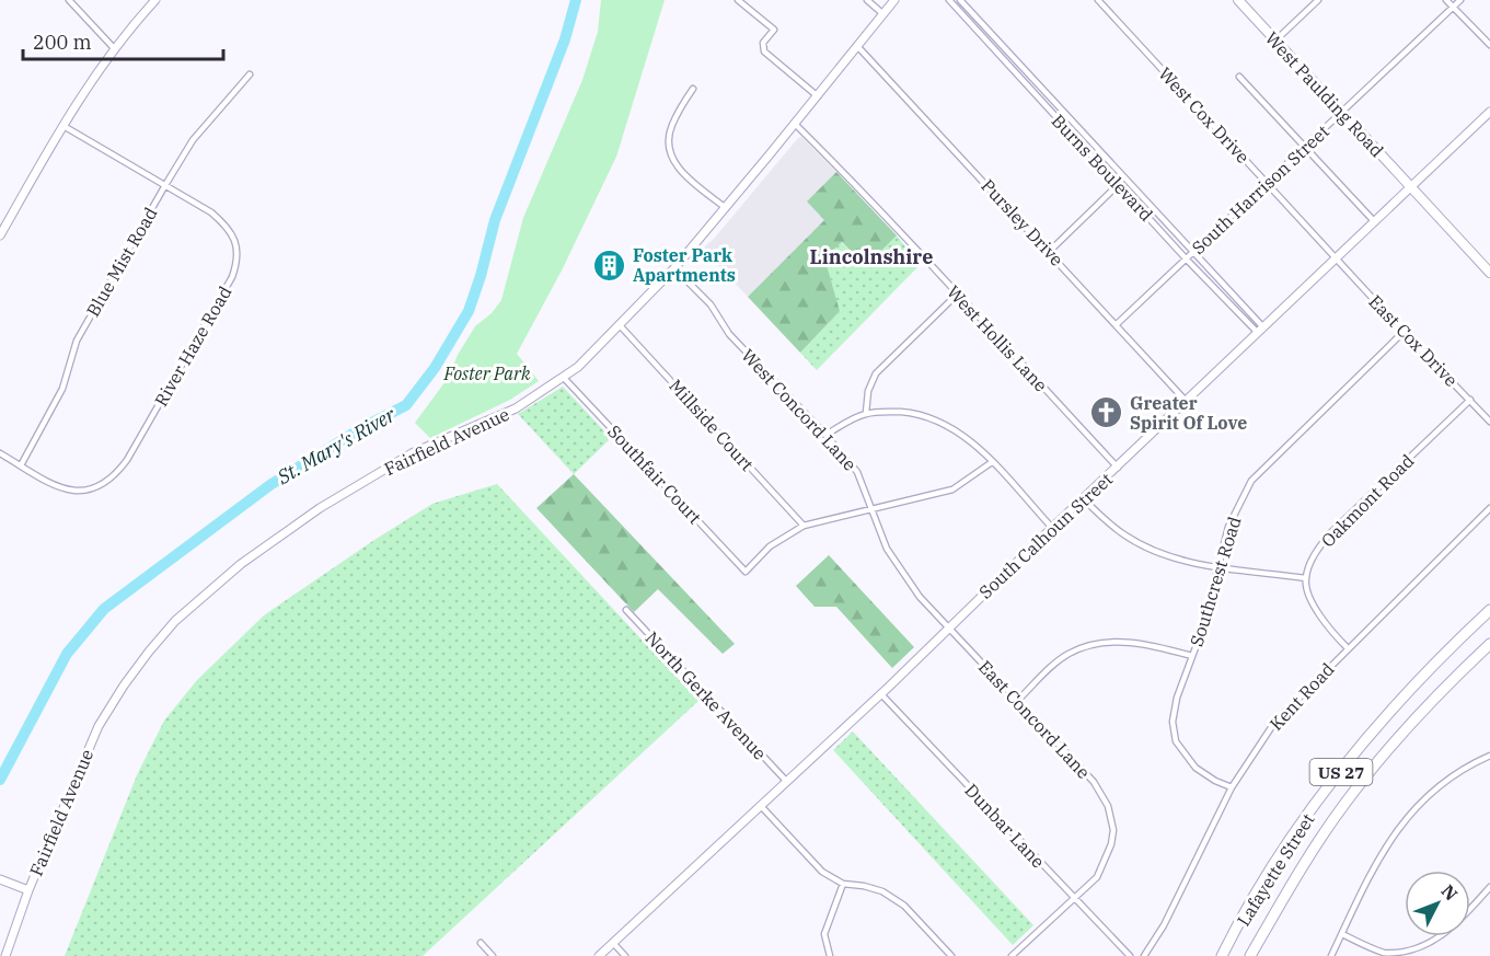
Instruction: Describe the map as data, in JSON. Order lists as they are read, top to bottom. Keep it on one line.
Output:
{"streets":{"highway":["US 27","Lafayette Street"],"main road":["West Paulding Road"],"street":["West Cox Drive","Burns Boulevard","South Harrison Street","Pursley Drive","Blue Mist Road","West Hollis Lane","East Cox Drive","River Haze Road","West Concord Lane","Millside Court","Fairfield Avenue","Southfair Court","Oakmont Road","South Calhoun Street","Southcrest Road","North Gerke Avenue","Kent Road","East Concord Lane","Dunbar Lane"]},"crossings":[["West Paulding Road","South Harrison Street"],["West Paulding Road","South Calhoun Street"],["West Cox Drive","South Harrison Street"],["West Cox Drive","East Cox Drive"],["West Cox Drive","South Calhoun Street"],["Burns Boulevard","South Harrison Street"],["Burns Boulevard","South Calhoun Street"],["South Harrison Street","Pursley Drive"],["Pursley Drive","Fairfield Avenue"],["Pursley Drive","South Calhoun Street"],["Blue Mist Road","River Haze Road"],["West Hollis Lane","Fairfield Avenue"],["West Hollis Lane","South Calhoun Street"],["East Cox Drive","Oakmont Road"],["East Cox Drive","South Calhoun Street"],["East Cox Drive","Southcrest Road"],["West Concord Lane","Fairfield Avenue"],["West Concord Lane","South Calhoun Street"],["West Concord Lane","East Concord Lane"],["Millside Court","Fairfield Avenue"],["Millside Court","Southfair Court"],["Fairfield Avenue","Southfair Court"],["South Calhoun Street","North Gerke Avenue"],["South Calhoun Street","East Concord Lane"],["South Calhoun Street","Dunbar Lane"],["Southcrest Road","Kent Road"],["East Concord Lane","Dunbar Lane"]],"districts":["Lincolnshire"],"water":["St. Mary's River"],"parks":["Foster Park"],"places":{"building":["Foster Park Apartments"],"church":["Greater Spirit Of Love"]},"scale_bar":"200 m","north":"top right"}
